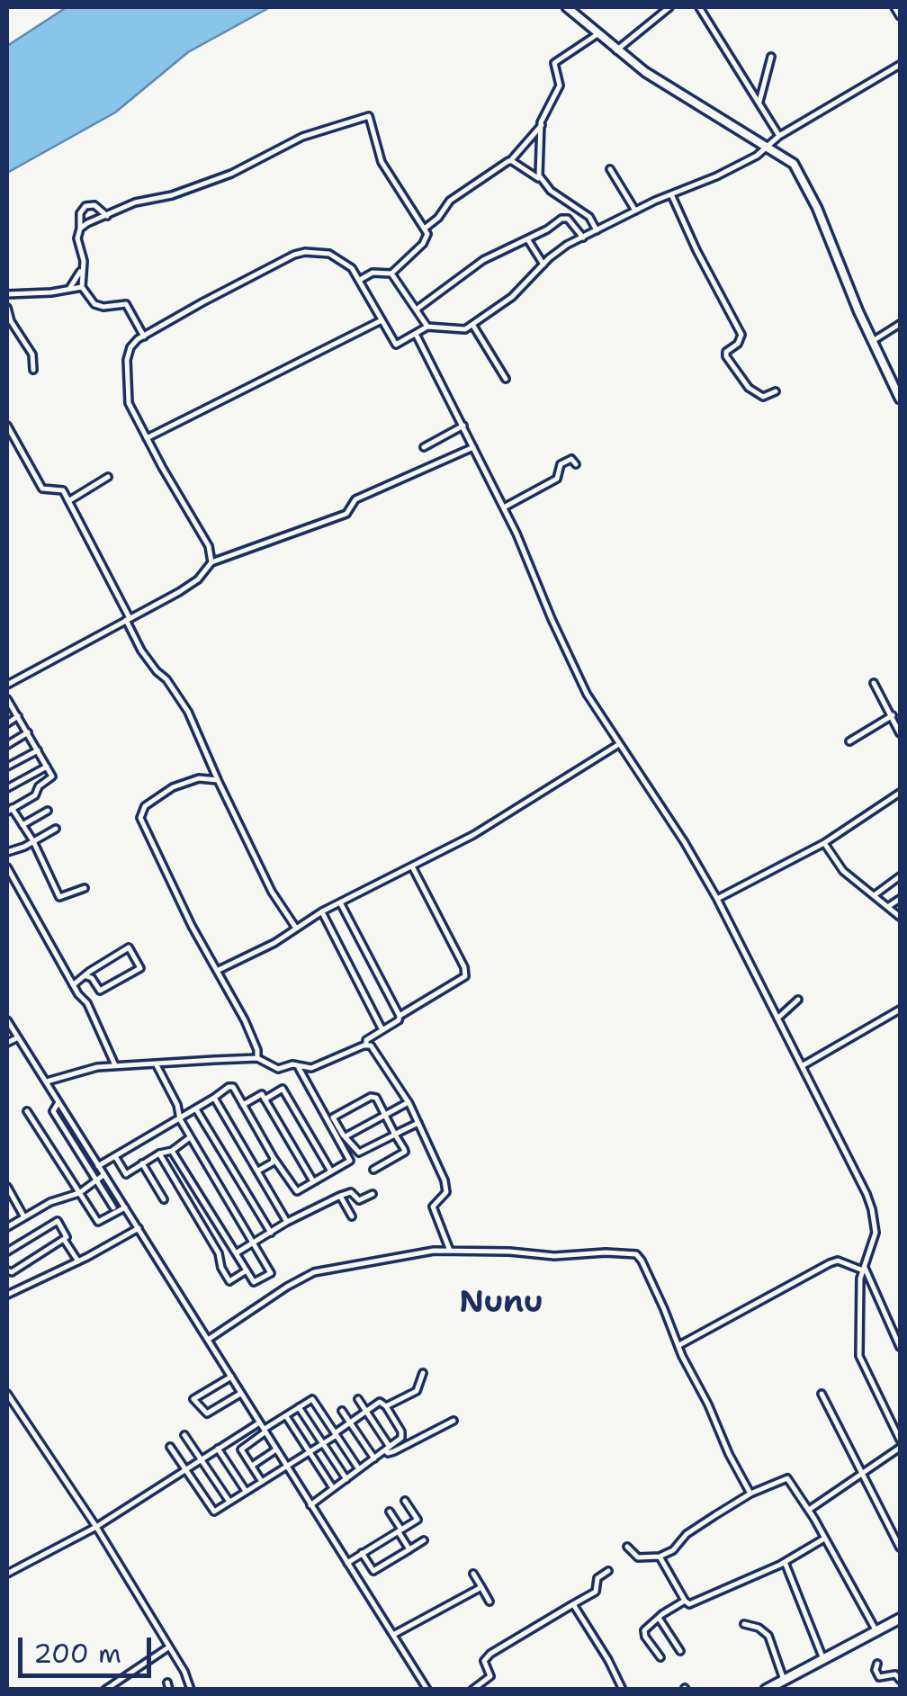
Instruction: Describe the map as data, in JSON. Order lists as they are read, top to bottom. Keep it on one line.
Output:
{"districts":["Nunu"],"scale_bar":"200 m"}
